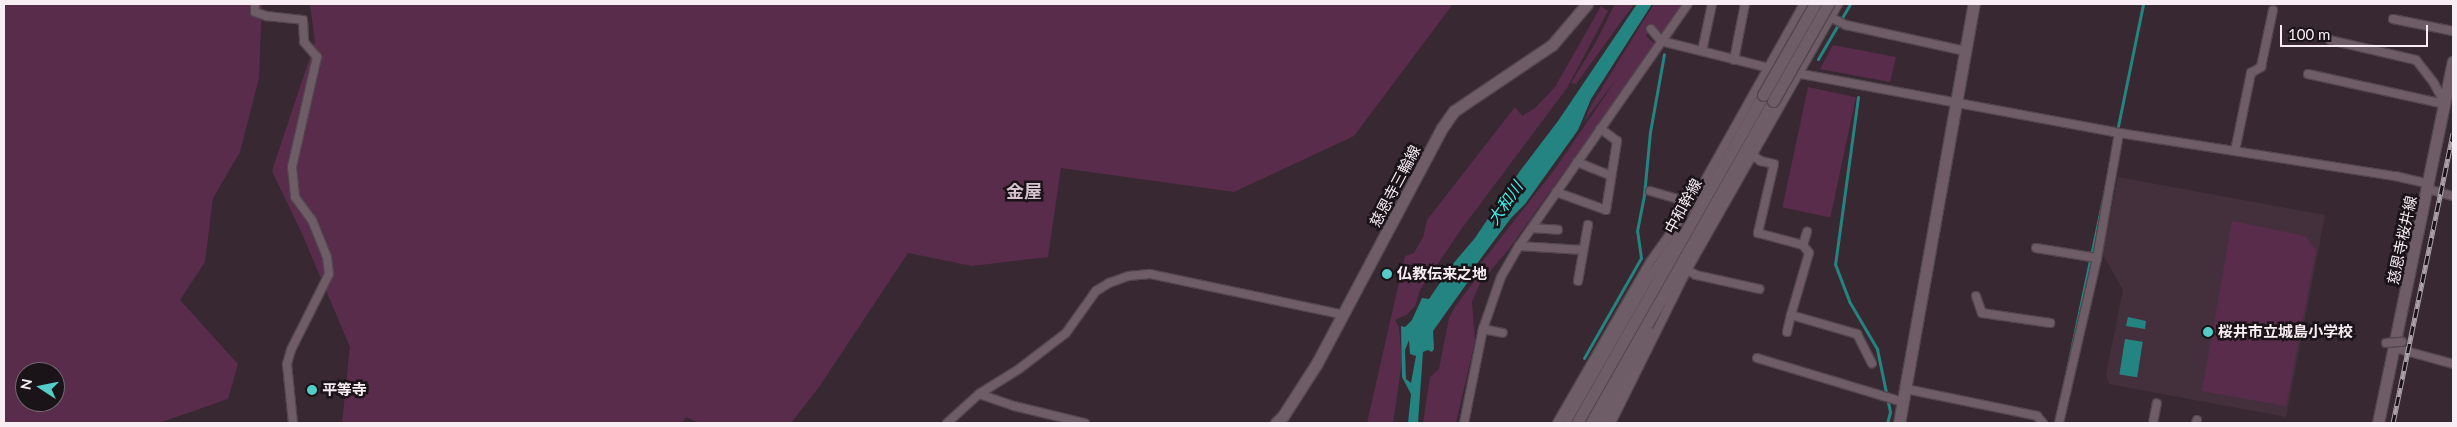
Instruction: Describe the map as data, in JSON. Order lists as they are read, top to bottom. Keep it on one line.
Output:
{"streets":{"main road":["慈恩寺三輪線","中和幹線","慈恩寺桜井線"]},"districts":["金屋"],"water":["大和川"],"places":["仏教伝来之地","桜井市立城島小学校","平等寺"],"scale_bar":"100 m","north":"left"}
